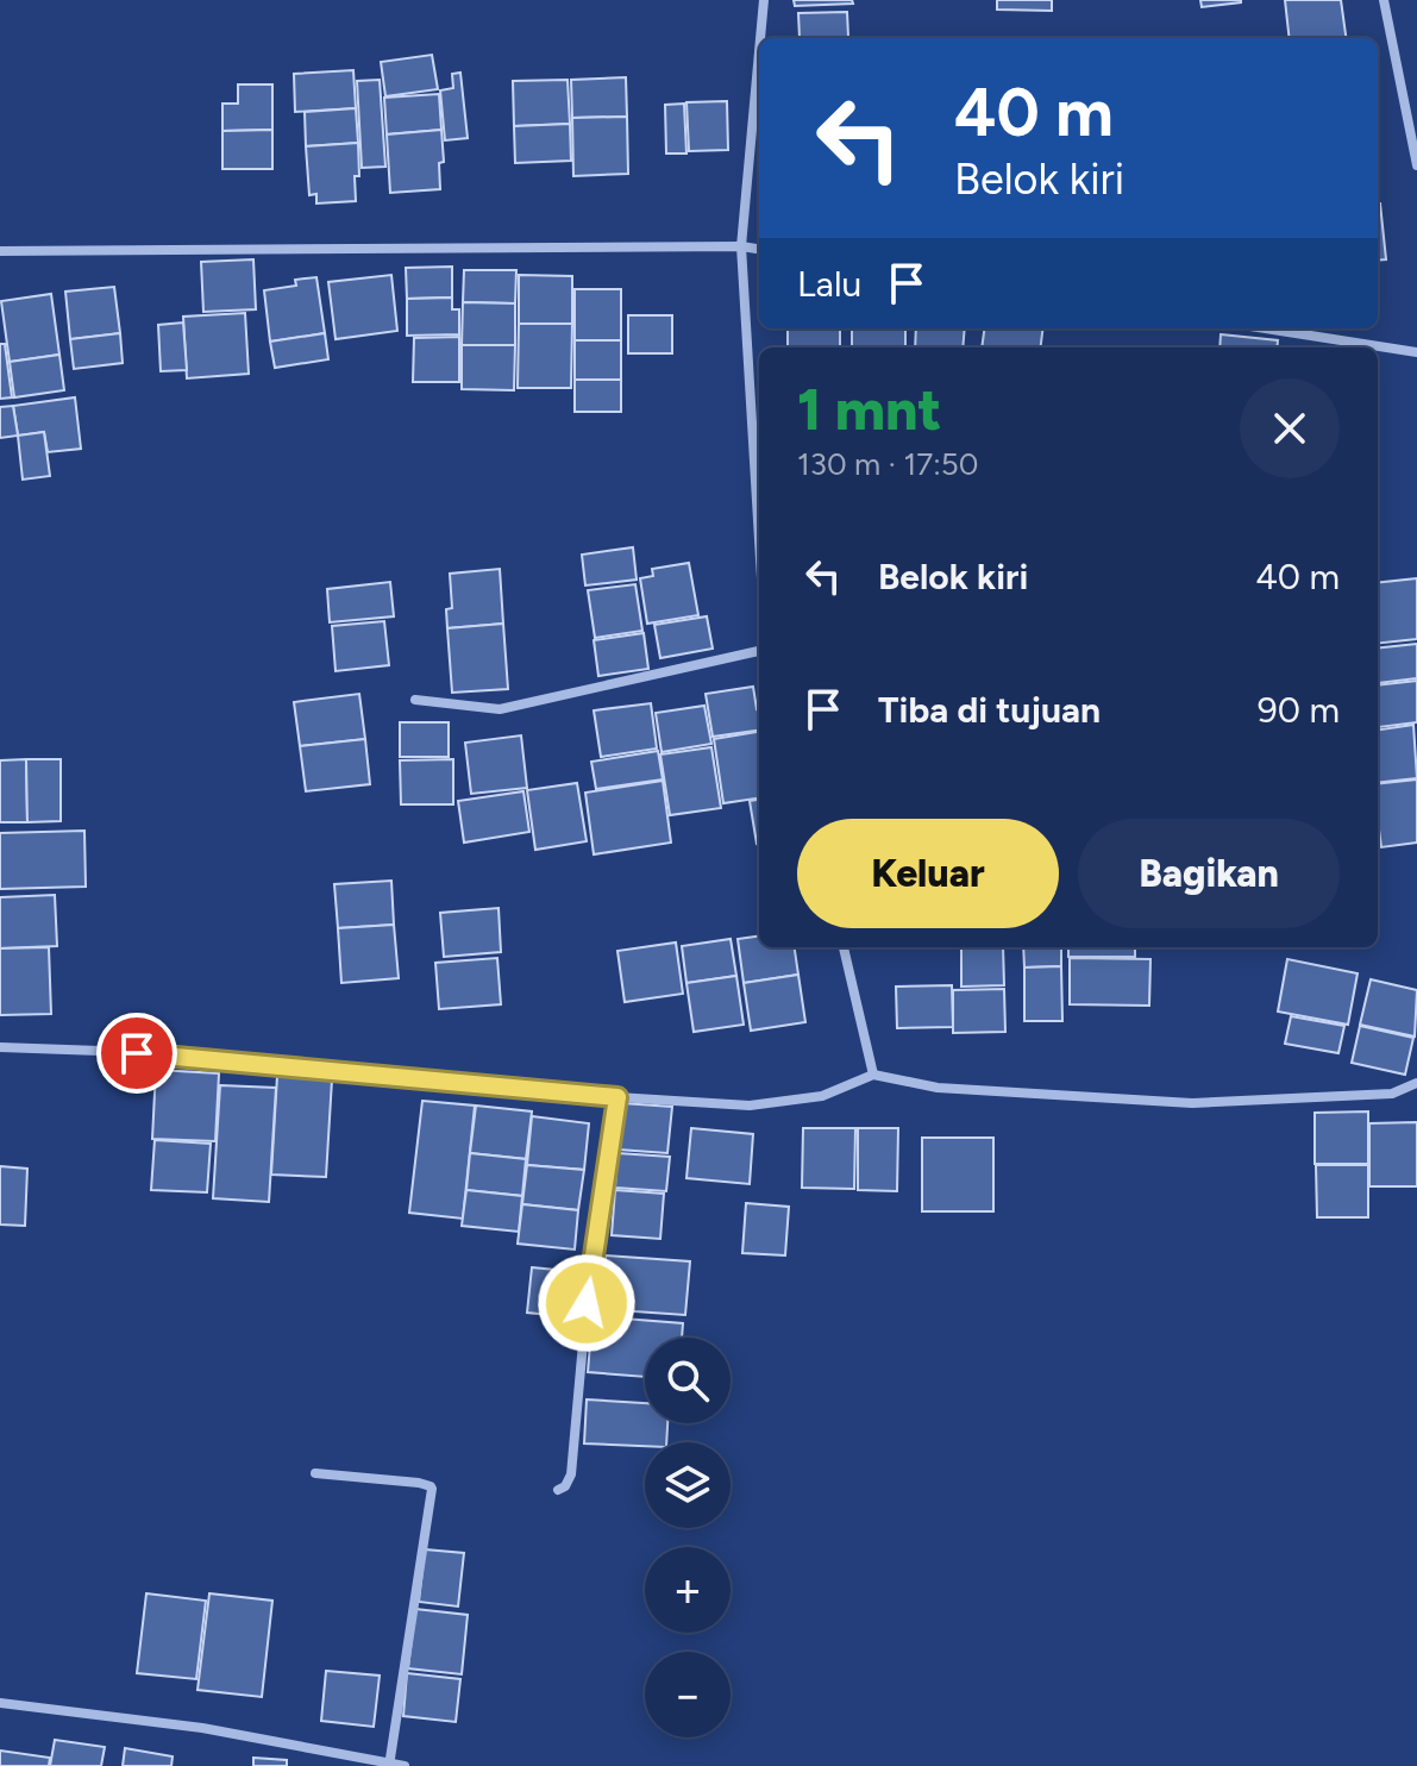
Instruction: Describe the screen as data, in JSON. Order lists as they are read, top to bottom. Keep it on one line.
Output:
{"page":{"turn":["40 m","Belok kiri"],"then":"Lalu","heading":["1 mnt","130 m · 17:50"],"list":[{"name":"Belok kiri","value":"40 m"},{"name":"Tiba di tujuan","value":"90 m"}],"buttons":["Keluar","Bagikan"],"map_buttons":["+","−"]}}
